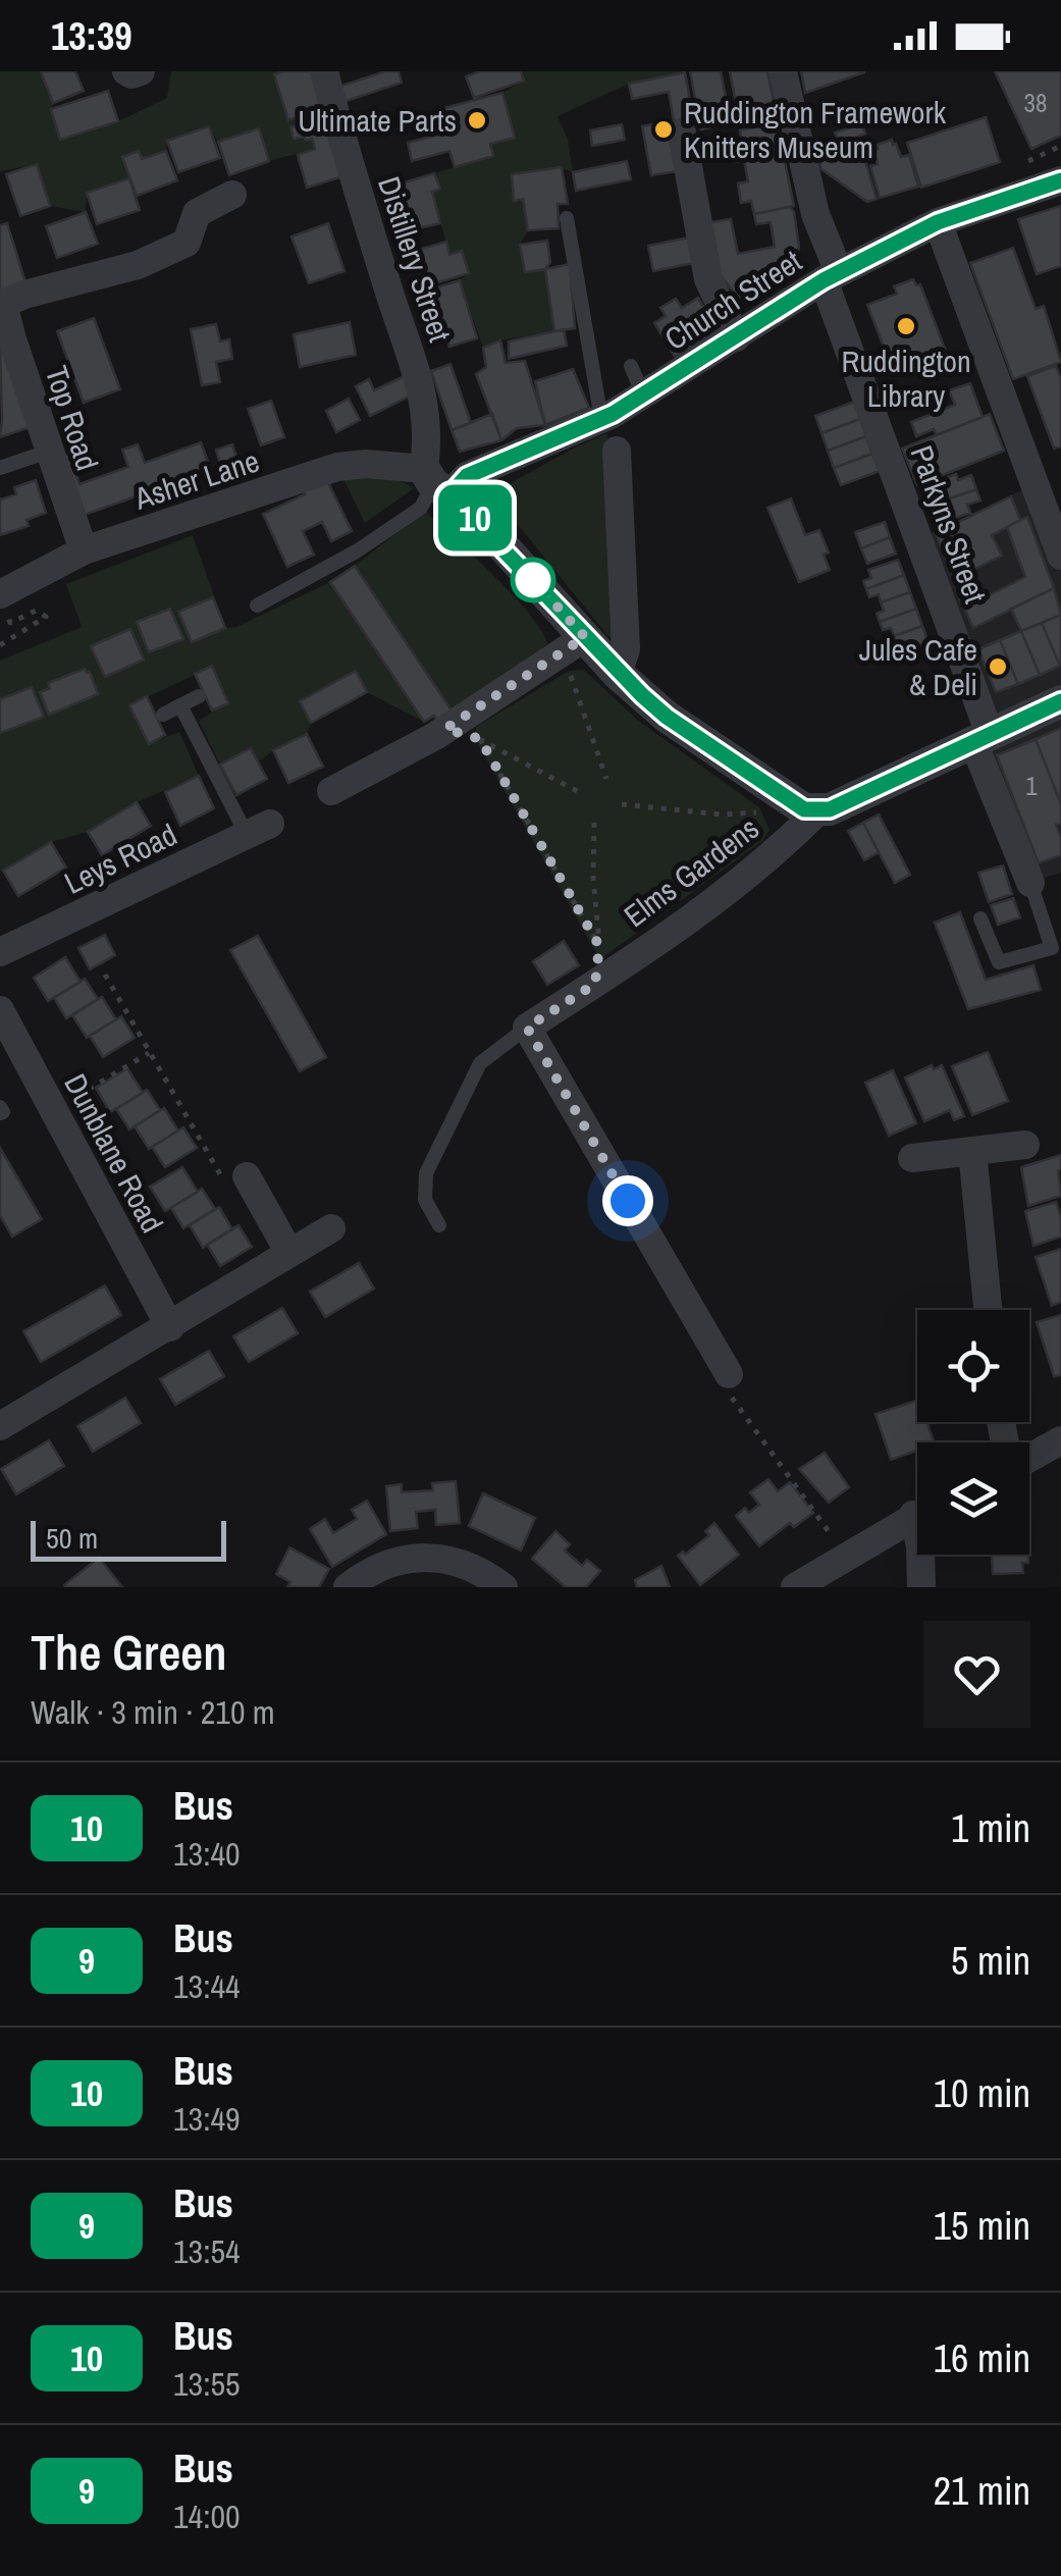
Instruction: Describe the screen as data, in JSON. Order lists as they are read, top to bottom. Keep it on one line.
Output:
{"streets":{"street":["Distillery Street","Church Street","Top Road","Asher Lane","Parkyns Street","Leys Road","Elms Gardens","Dunblane Road"]},"crossings":[["Distillery Street","Church Street"],["Distillery Street","Asher Lane"],["Church Street","Asher Lane"],["Church Street","Parkyns Street"],["Top Road","Asher Lane"]],"places":["Ultimate Parts","Ruddington Framework Knitters Museum","Ruddington Library","Jules Cafe & Deli"],"lines":["bus line 10"],"house_numbers":["38","1"],"scale_bar":"50 m","page":{"status":"13:39","on_map":"10","scale":"50 m","heading":["The Green","Walk · 3 min · 210 m"],"list":[{"mark":"10","name":"Bus","note":"13:40","value":"1 min"},{"mark":"9","name":"Bus","note":"13:44","value":"5 min"},{"mark":"10","name":"Bus","note":"13:49","value":"10 min"},{"mark":"9","name":"Bus","note":"13:54","value":"15 min"},{"mark":"10","name":"Bus","note":"13:55","value":"16 min"},{"mark":"9","name":"Bus","note":"14:00","value":"21 min"}]}}
